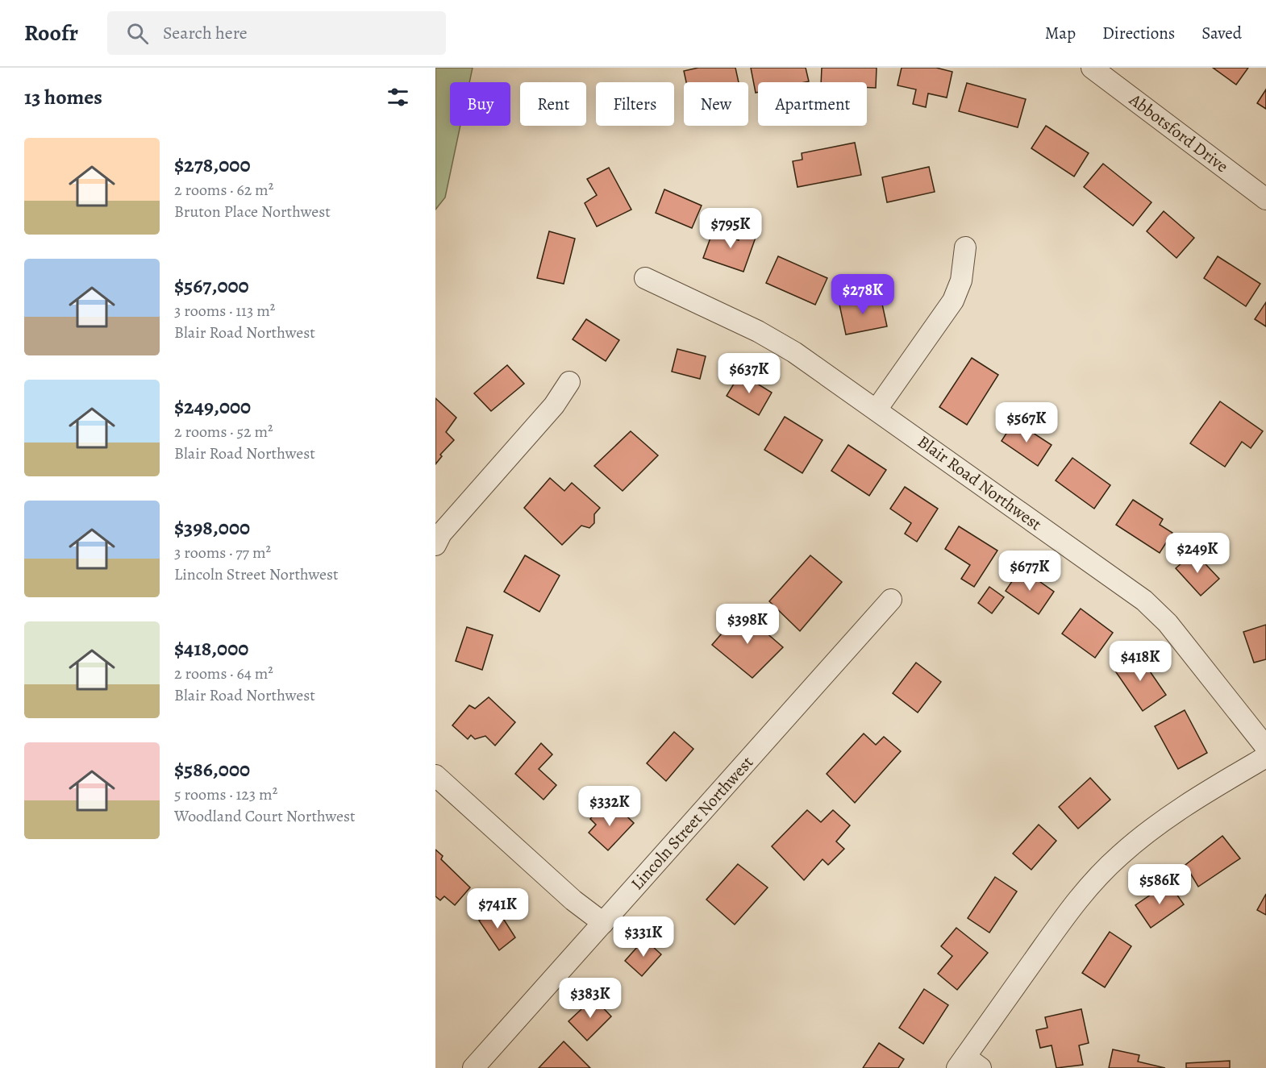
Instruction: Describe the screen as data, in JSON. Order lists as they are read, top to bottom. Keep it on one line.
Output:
{"streets":{"street":["Abbotsford Drive","Blair Road Northwest","Lincoln Street Northwest"]},"page":{"header":"Roofr","search":"Search here","nav":["Map","Directions","Saved"],"heading":"13 homes","chip":["Buy","Rent","Filters","New","Apartment"],"list":[{"name":"$278,000","note":"2 rooms · 62 m² · Bruton Place Northwest"},{"name":"$567,000","note":"3 rooms · 113 m² · Blair Road Northwest"},{"name":"$249,000","note":"2 rooms · 52 m² · Blair Road Northwest"},{"name":"$398,000","note":"3 rooms · 77 m² · Lincoln Street Northwest"},{"name":"$418,000","note":"2 rooms · 64 m² · Blair Road Northwest"},{"name":"$586,000","note":"5 rooms · 123 m² · Woodland Court Northwest"}],"price":["$795K","$278K","$637K","$567K","$249K","$677K","$398K","$418K","$332K","$586K","$741K","$331K","$383K"]}}
